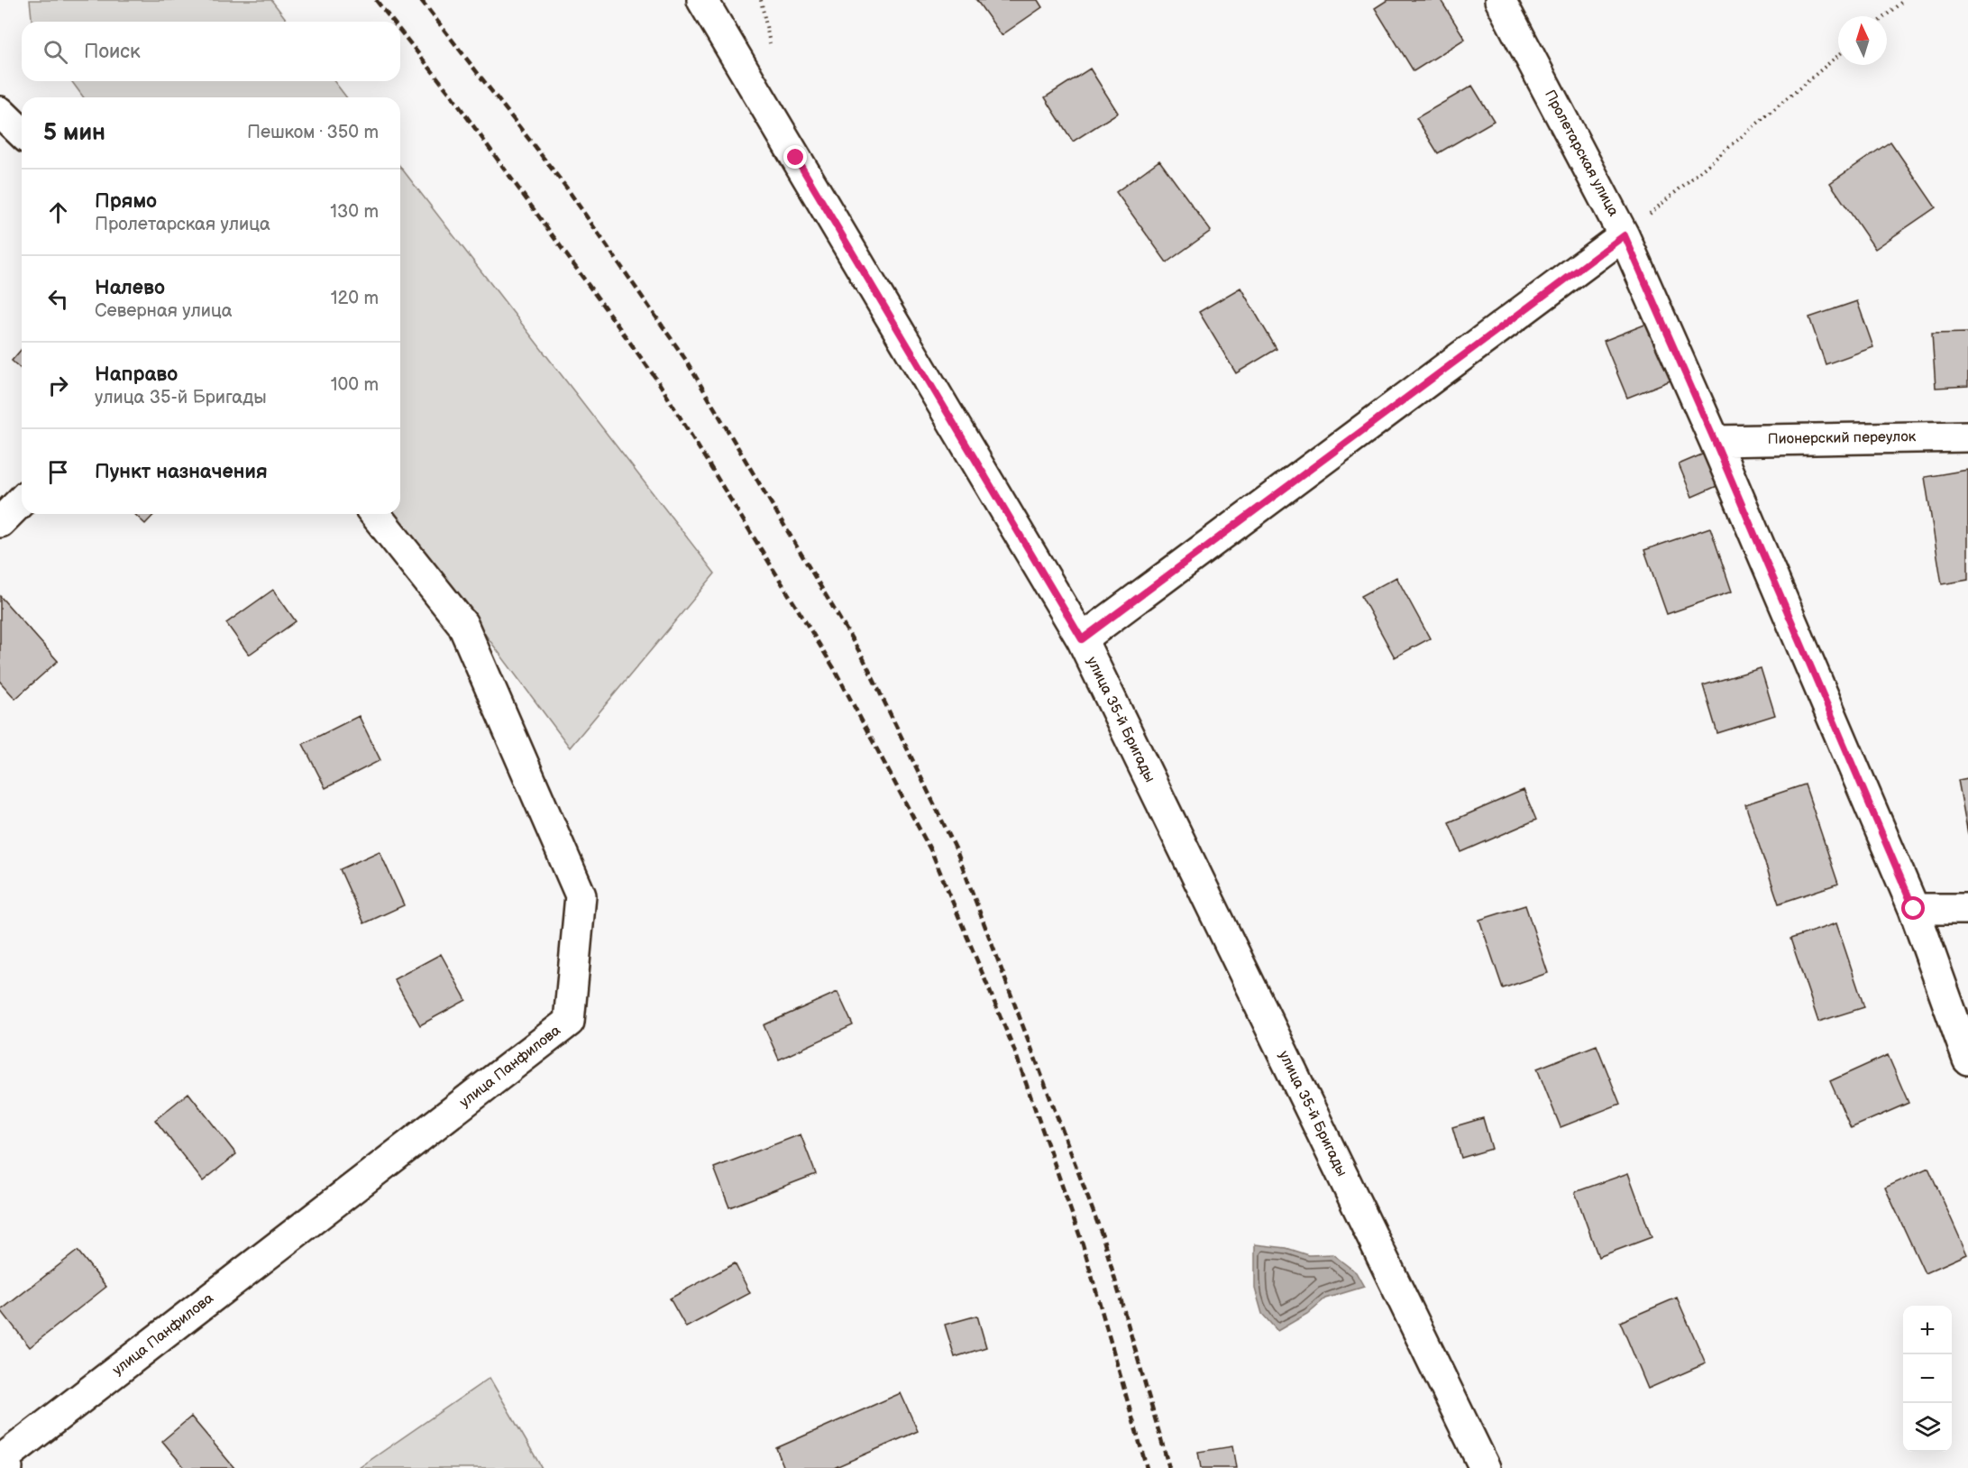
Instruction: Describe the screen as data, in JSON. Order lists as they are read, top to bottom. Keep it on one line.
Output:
{"streets":{"street":["Пролетарская улица","Пионерский переулок","улица 35-й Бригады","улица Панфилова"]},"crossings":[["Пролетарская улица","Пионерский переулок"]],"north":"top","page":{"search":"Поиск","heading":["5 мин","Пешком · 350 m"],"list":[["Прямо","Пролетарская улица","130 m"],["Налево","Северная улица","120 m"],["Направо","улица 35-й Бригады","100 m"],"Пункт назначения"],"map_buttons":["+","−"]}}
